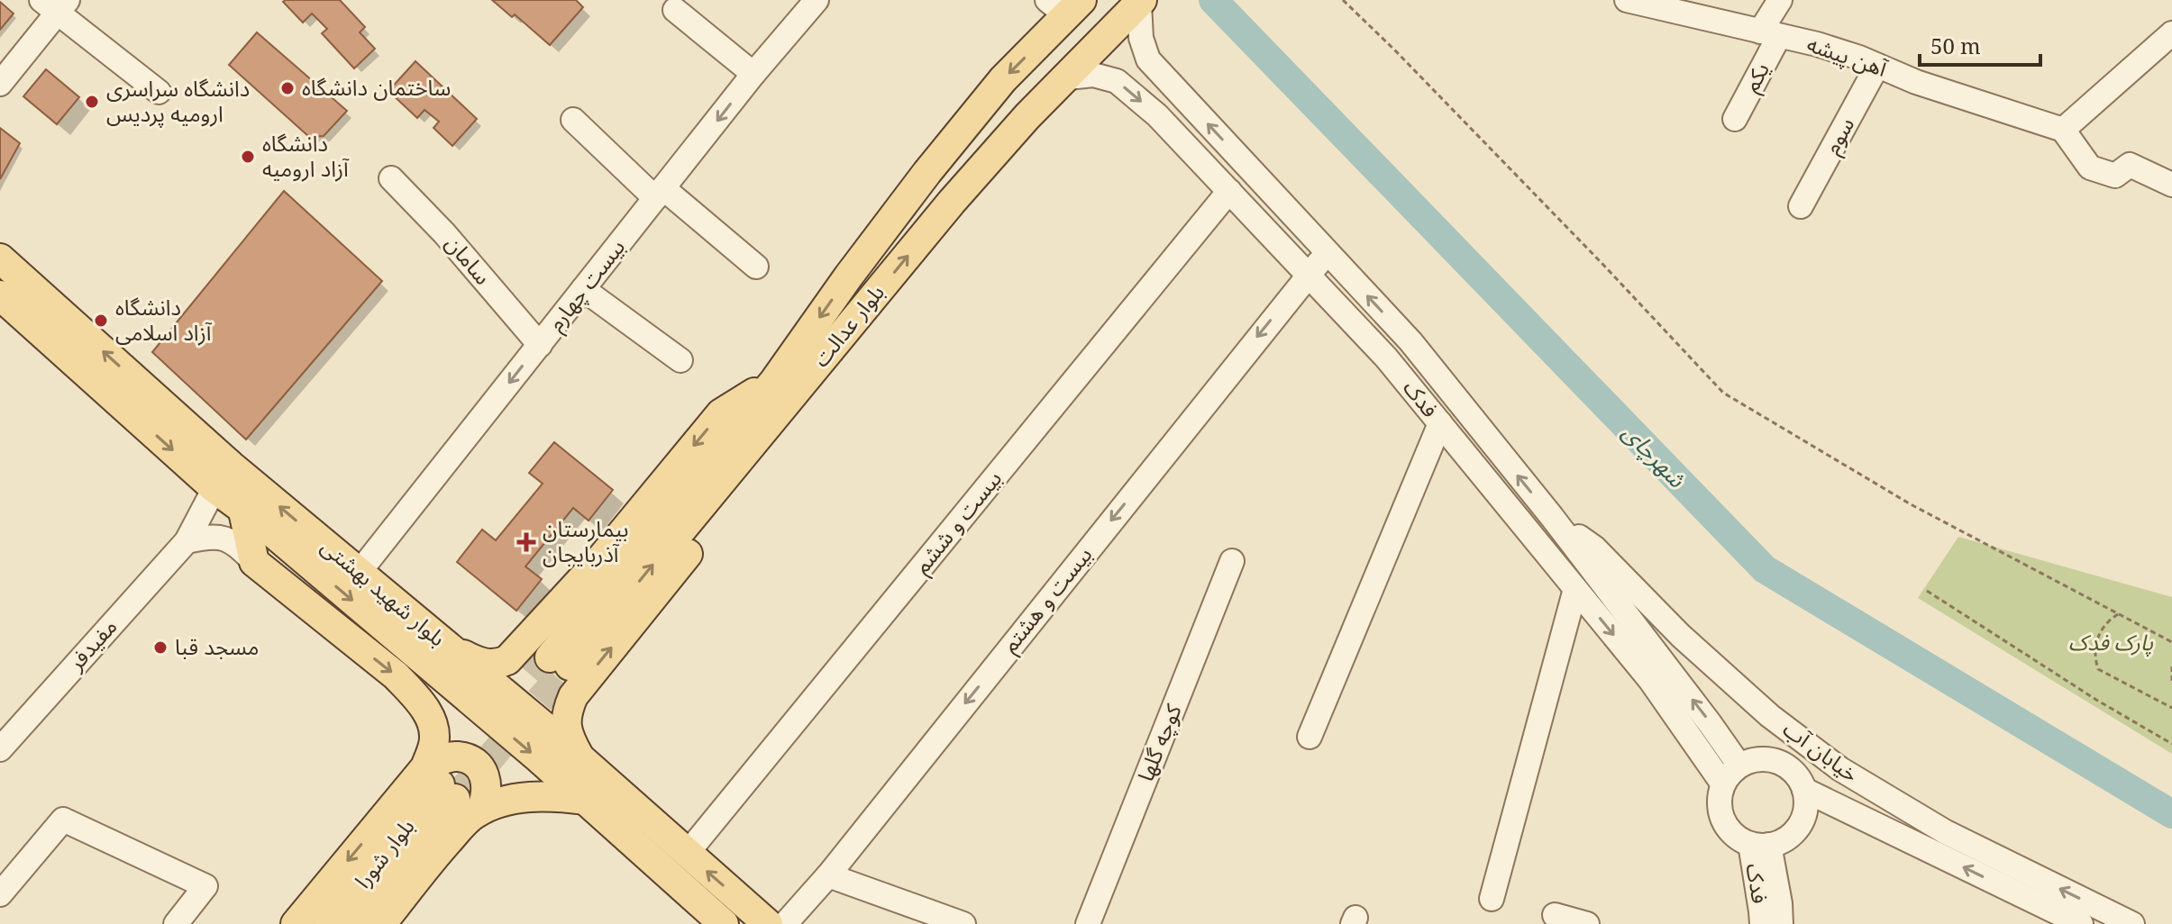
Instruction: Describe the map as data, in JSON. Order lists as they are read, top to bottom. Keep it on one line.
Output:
{"streets":{"main road":["بلوار عدالت","بلوار شهید بهشتی","بلوار شورا"],"street":["آهن پیشه","یکم","سوم","سامان","بیست چهارم","فدک","بیست و ششم","بیست و هشتم","مفیدفر","کوچه گلها","خیابان آب"]},"crossings":[["آهن پیشه","یکم"],["آهن پیشه","سوم"],["سامان","بیست چهارم"],["بیست چهارم","بلوار شهید بهشتی"],["بلوار عدالت","فدک"],["فدک","بیست و ششم"],["فدک","بیست و هشتم"],["فدک","خیابان آب"],["بیست و ششم","بلوار شهید بهشتی"],["بلوار شهید بهشتی","مفیدفر"]],"one_way":["بیست چهارم","بیست و هشتم","خیابان آب"],"water":["شهرچای"],"parks":["پارک فدک"],"places":{"other":["ساختمان دانشگاه","دانشگاه سراسری ارومیه پردیس","دانشگاه آزاد ارومیه","دانشگاه آزاد اسلامی","مسجد قبا"],"health":["بیمارستان آذربایجان"]},"scale_bar":"50 m"}
